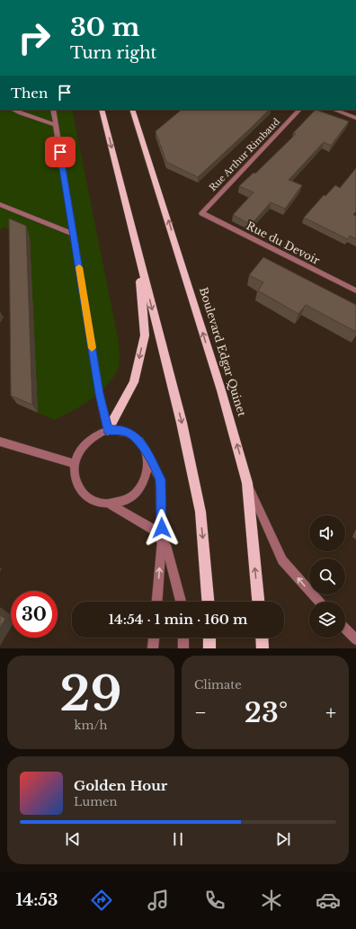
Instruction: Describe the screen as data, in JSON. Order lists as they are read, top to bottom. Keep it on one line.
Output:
{"streets":{"main road":["Boulevard Edgar Quinet"],"street":["Rue Arthur Rimbaud","Rue du Devoir"]},"crossings":[["Rue Arthur Rimbaud","Rue du Devoir"]],"page":{"turn":["30 m","Turn right"],"then":"Then","limit":"30","trip":"14:54 · 1 min · 160 m","tile":[["29","km/h"],"Climate"],"heat":["−","23°","+"],"song":["Golden Hour","Lumen"],"tabs":"14:53"}}
